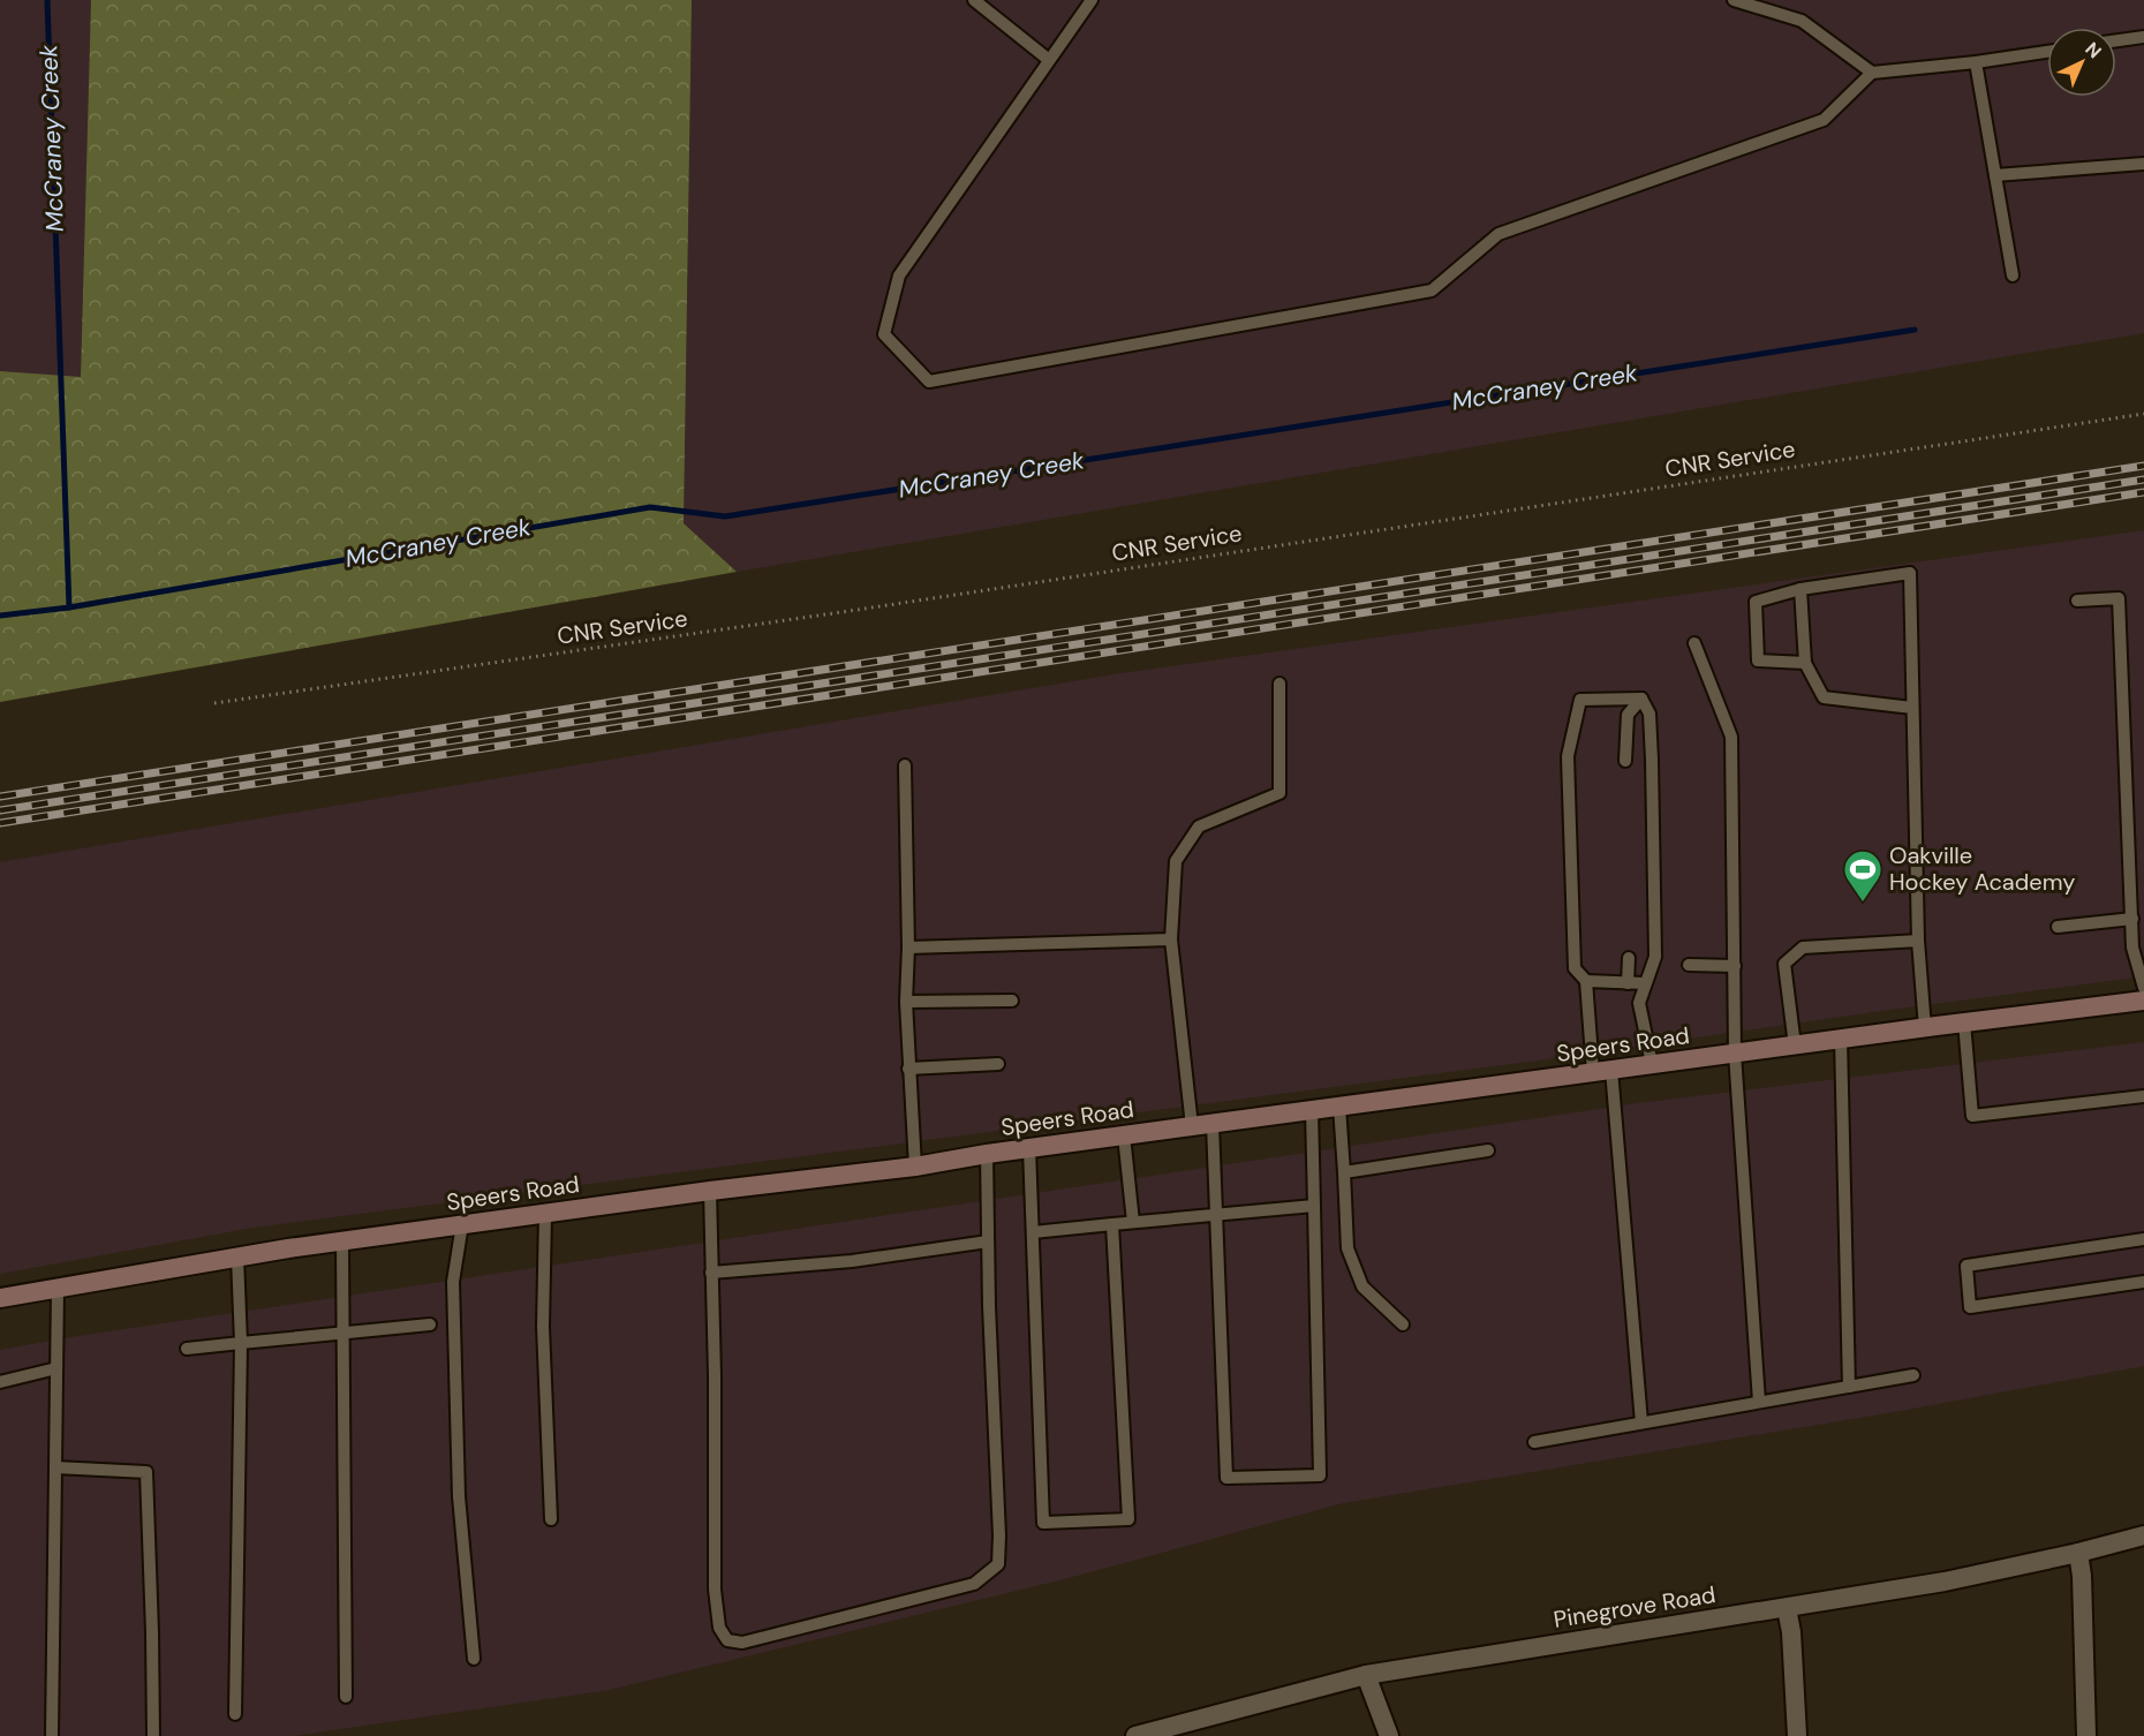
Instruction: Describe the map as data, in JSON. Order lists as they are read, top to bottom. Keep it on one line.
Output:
{"streets":{"main road":["Speers Road"],"street":["Pinegrove Road"],"path":["CNR Service"]},"water":["McCraney Creek"],"places":{"sports":["Oakville Hockey Academy"]},"north":"top right"}
